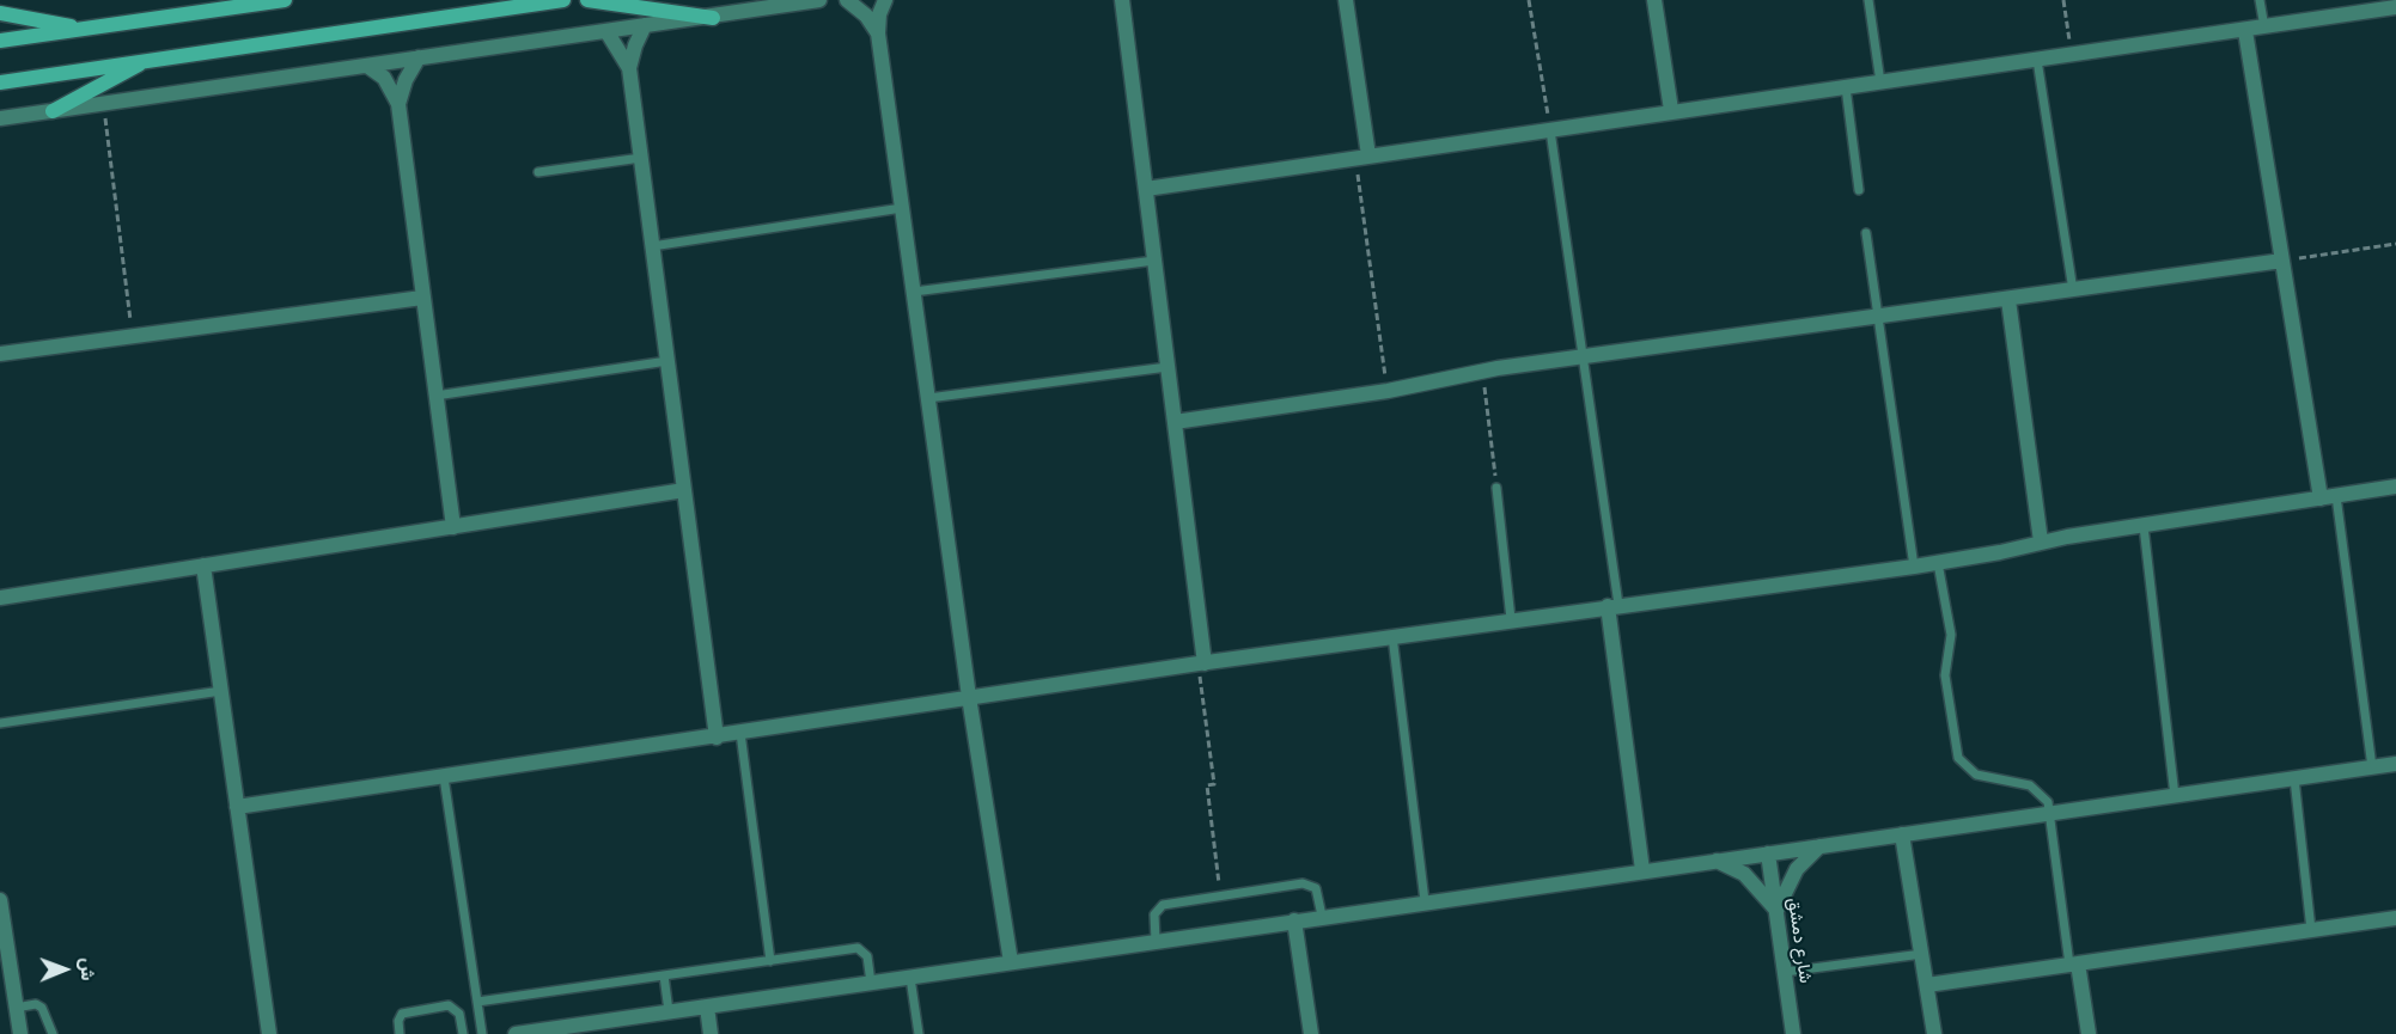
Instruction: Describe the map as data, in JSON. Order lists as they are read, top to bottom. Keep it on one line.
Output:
{"streets":{"street":["شارع دمشق"]},"north":"right"}
